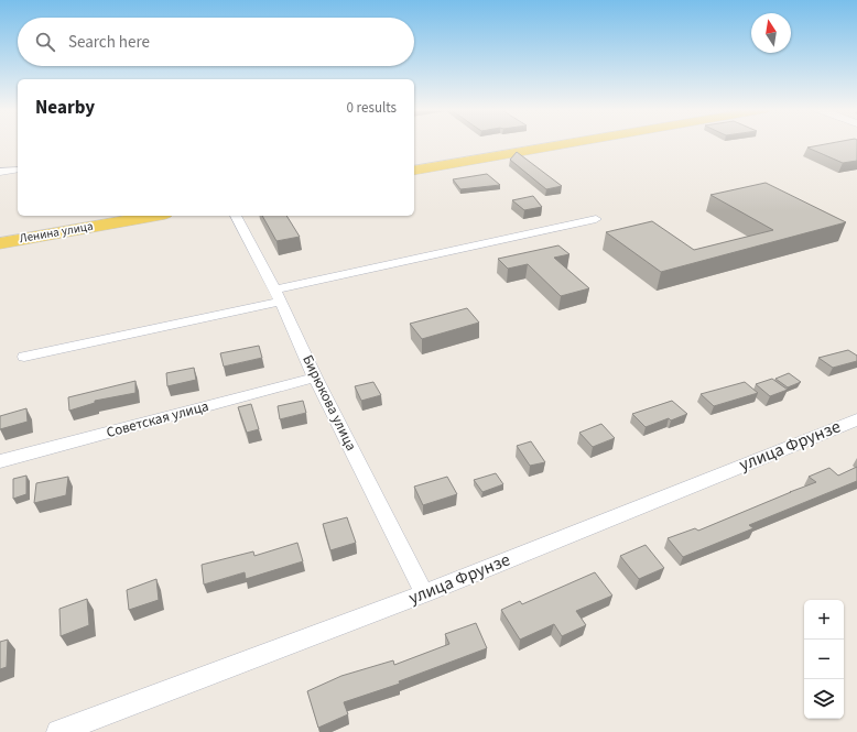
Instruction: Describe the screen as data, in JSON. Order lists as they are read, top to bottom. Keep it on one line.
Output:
{"streets":{"main road":["Ленина улица"],"street":["Бирюкова улица","Советская улица","улица Фрунзе"]},"crossings":[["Бирюкова улица","Советская улица"],["Бирюкова улица","улица Фрунзе"]],"north":"top","page":{"search":"Search here","heading":["Nearby","0 results"],"map_buttons":["+","−"]}}
